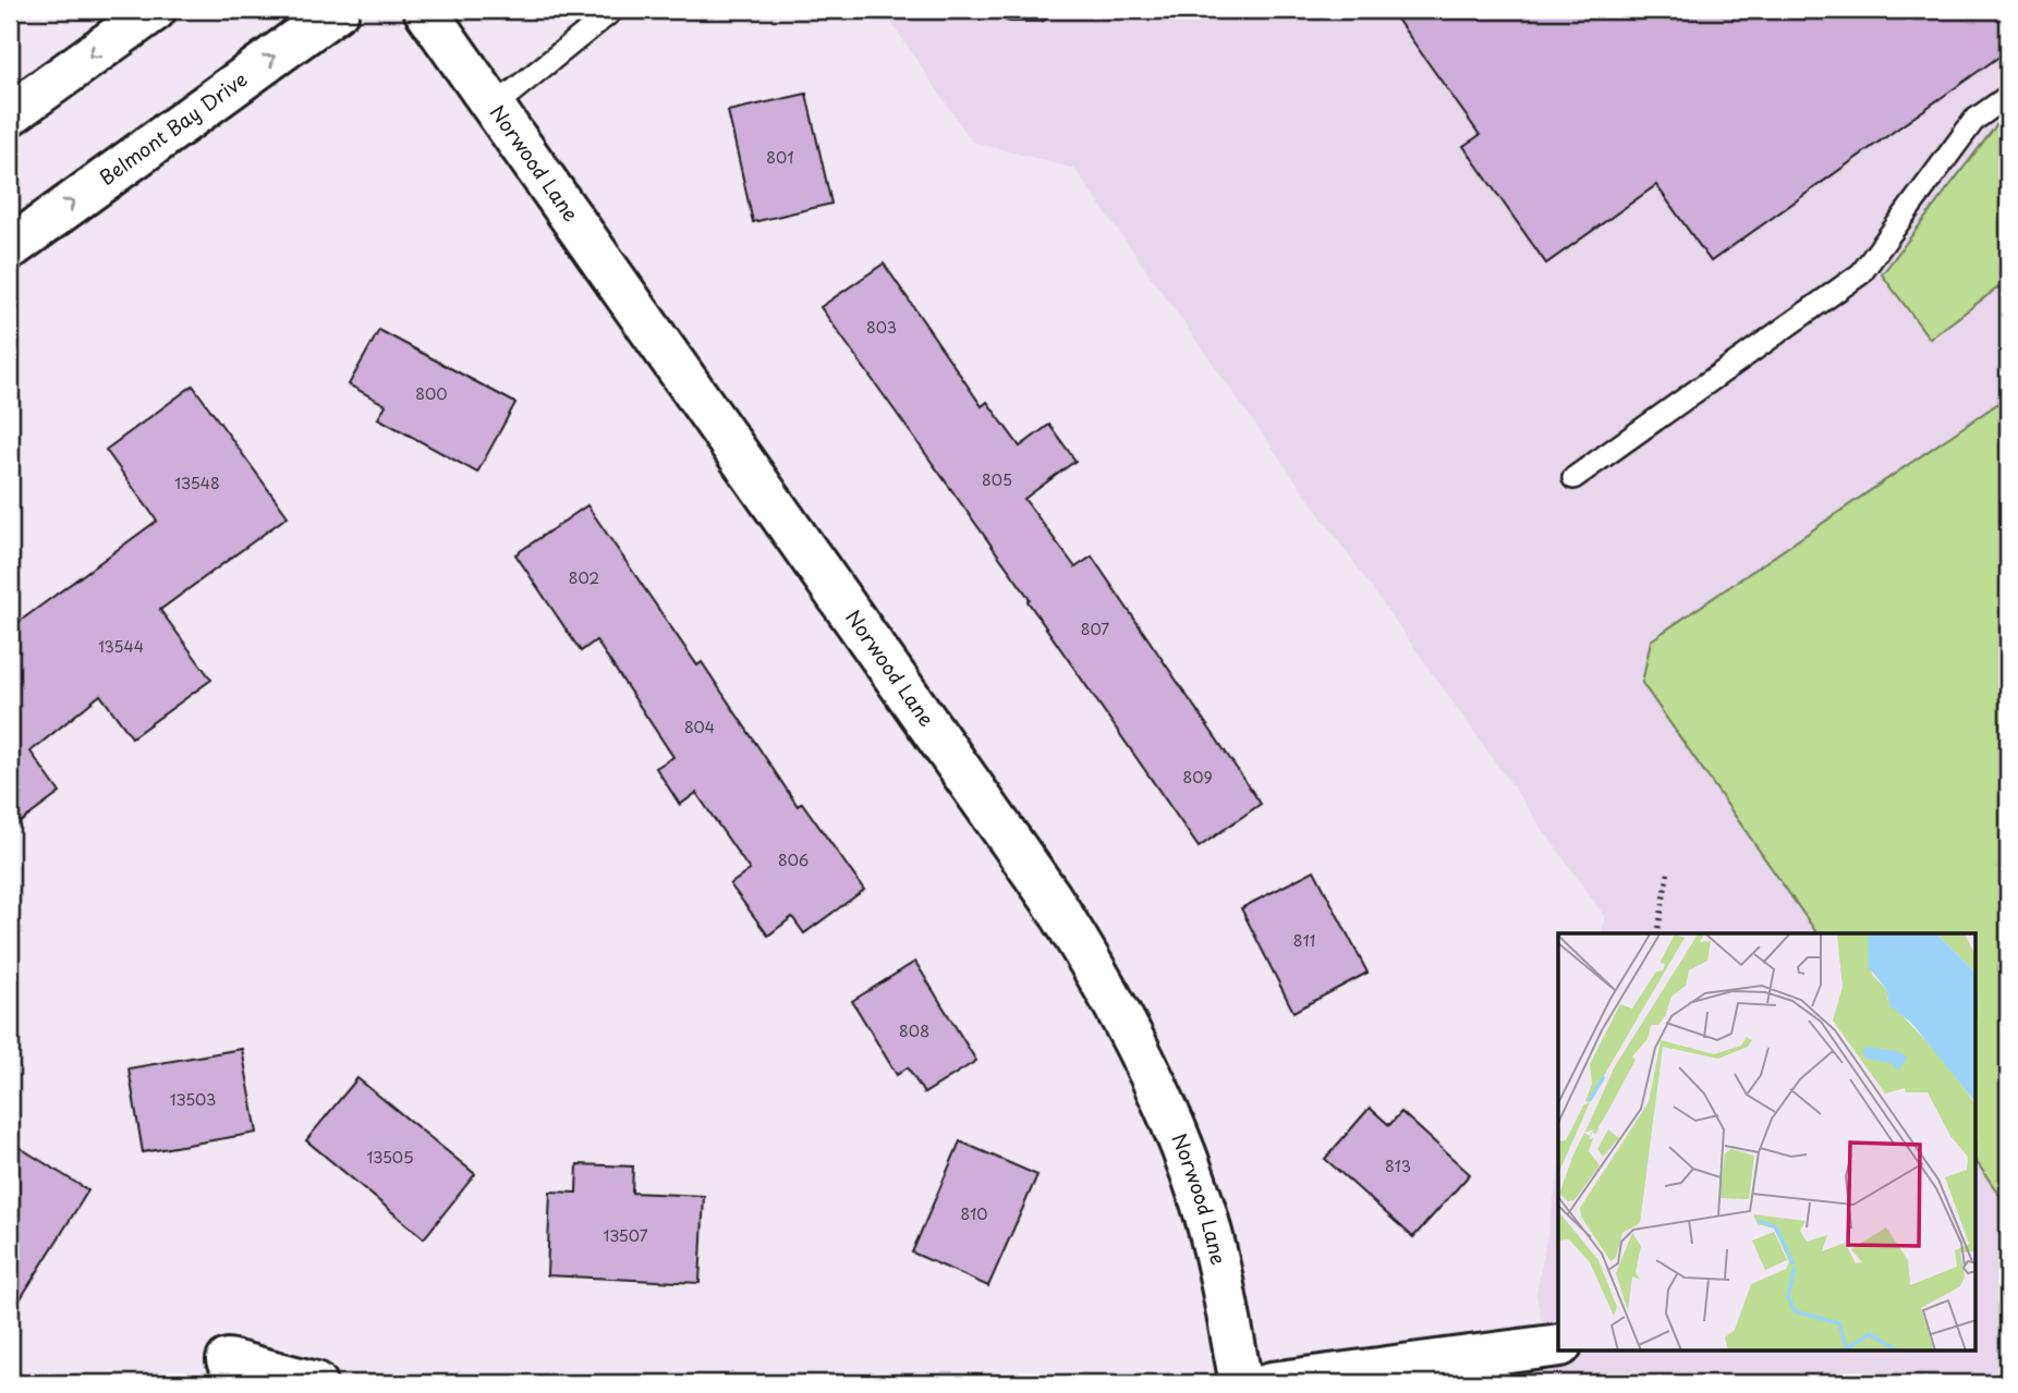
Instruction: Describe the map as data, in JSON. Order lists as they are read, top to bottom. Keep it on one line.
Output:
{"streets":{"street":["Belmont Bay Drive","Norwood Lane"]},"house_numbers":["801","803","800","805","13548","802","807","13544","804","809","806","811","808","13503","13505","813","810","13507"]}
